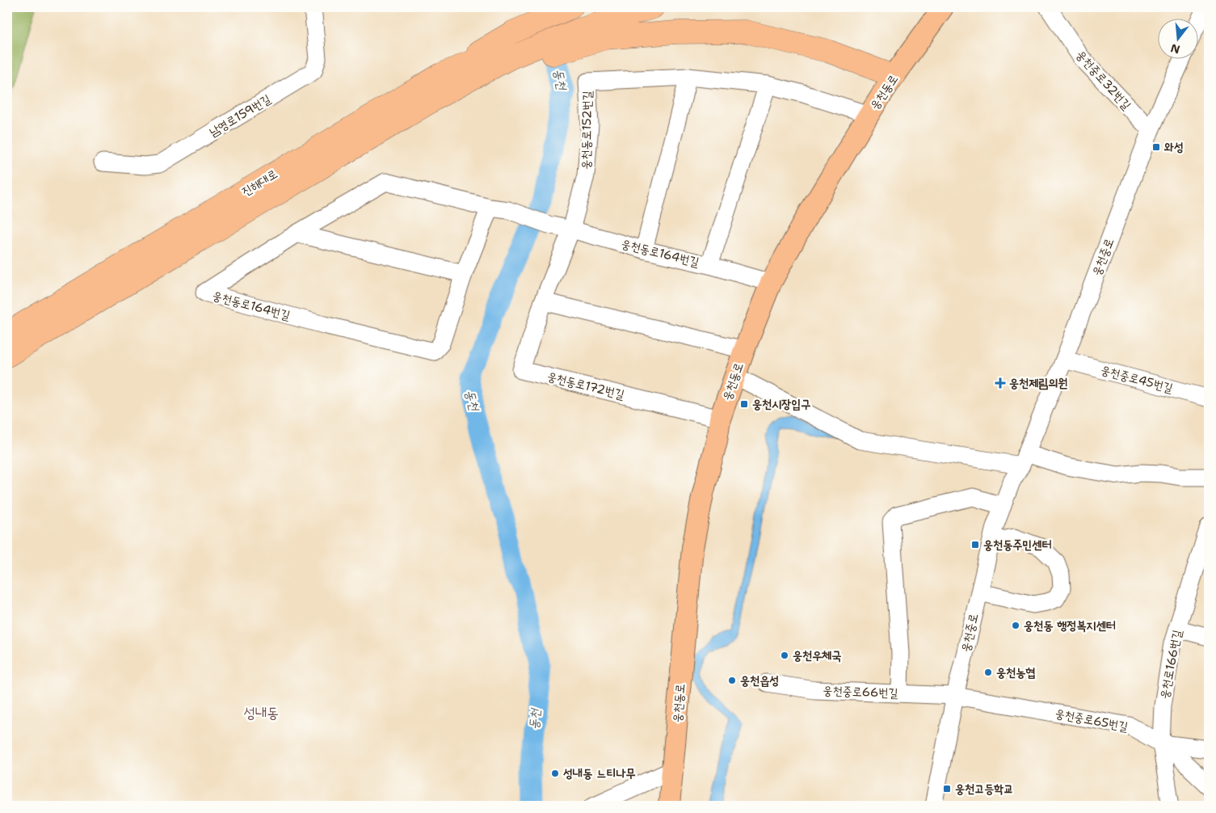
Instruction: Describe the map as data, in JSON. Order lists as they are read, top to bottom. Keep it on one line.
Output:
{"streets":{"highway":["진해대로"],"main road":["웅천동로"],"street":["웅천중로32번길","남영로159번길","웅천동로152번길","웅천동로164번길","웅천중로","웅천중로45번길","웅천동로172번길","웅천로166번길","웅천중로66번길","웅천중로65번길"]},"crossings":[["웅천중로32번길","웅천중로"],["웅천동로","웅천동로152번길"],["웅천동로","웅천동로164번길"],["웅천동로","웅천동로172번길"],["웅천동로152번길","웅천동로164번길"],["웅천동로152번길","웅천동로172번길"],["웅천동로164번길","웅천동로172번길"],["웅천중로","웅천중로45번길"],["웅천중로","웅천중로66번길"],["웅천중로","웅천중로65번길"],["웅천로166번길","웅천중로65번길"],["웅천중로66번길","웅천중로65번길"]],"districts":["성내동"],"water":["동천"],"places":{"transit":["와성","웅천시장입구","웅천동주민센터","웅천고등학교"],"health":["웅천제림의원"],"other":["웅천동 행정복지센터","웅천우체국","웅천농협","웅천읍성","성내동 느티나무"]},"north":"bottom"}
